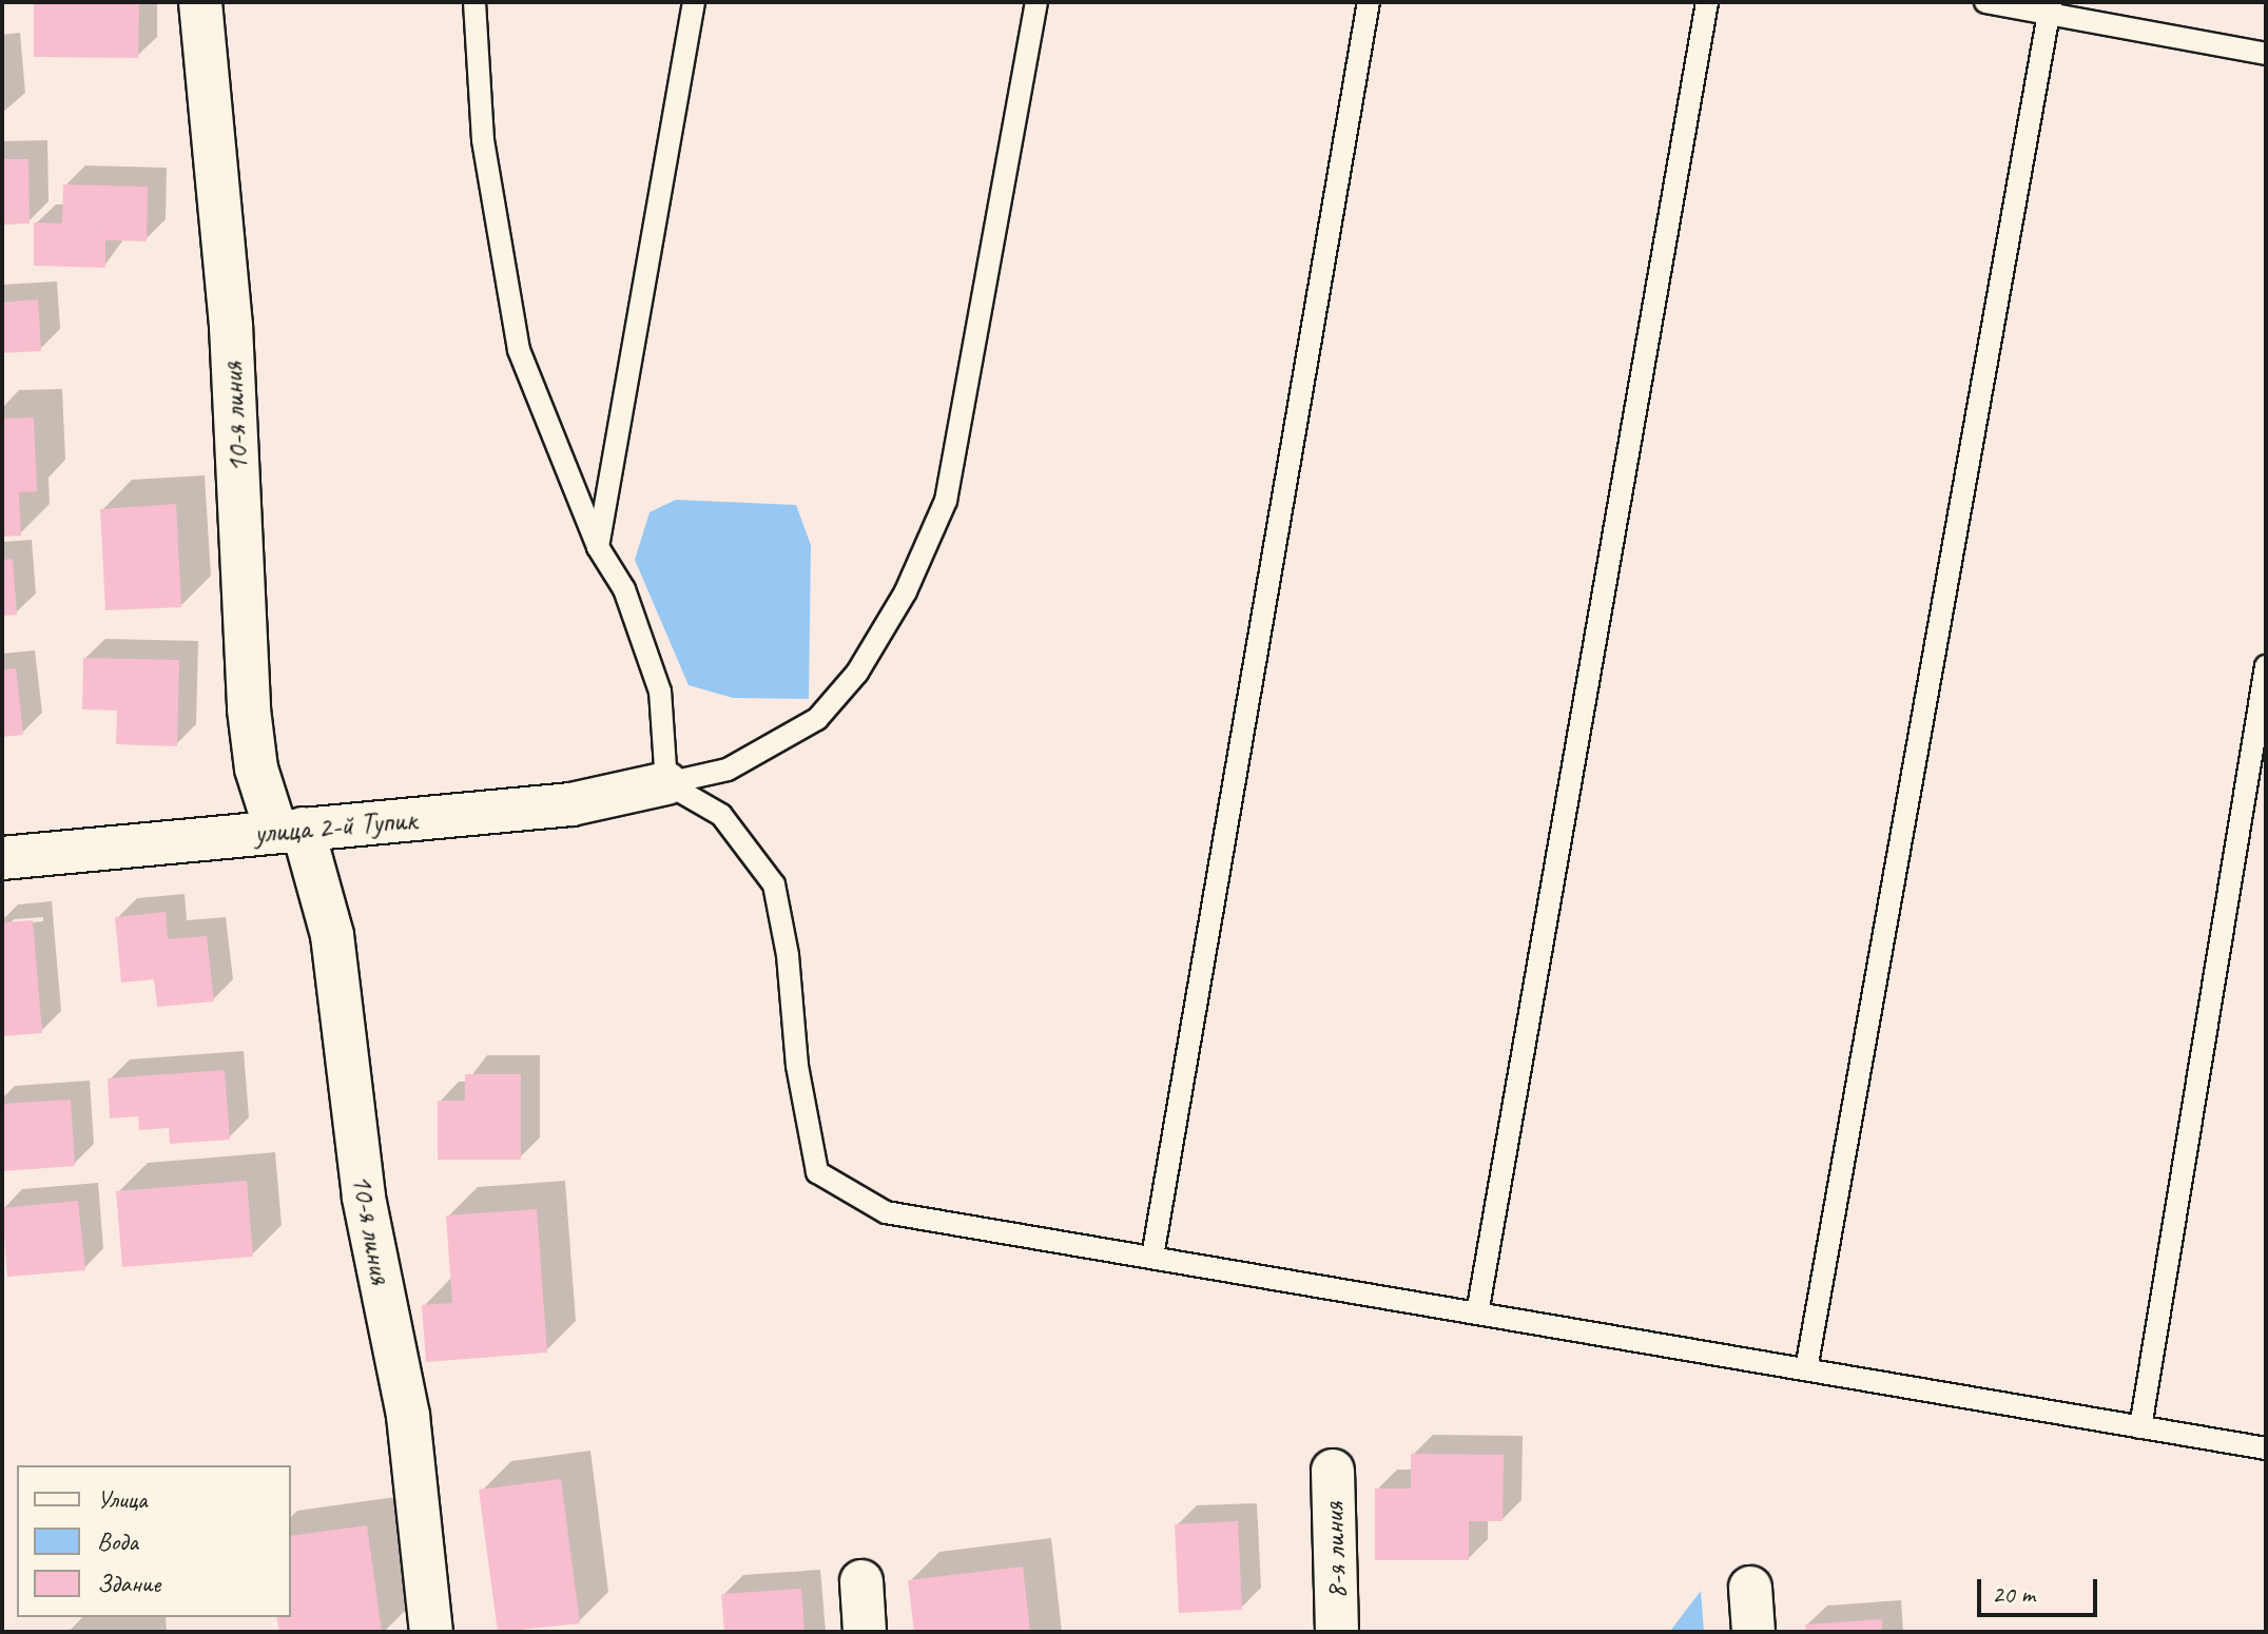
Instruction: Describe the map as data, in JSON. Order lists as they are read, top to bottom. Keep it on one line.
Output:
{"streets":{"street":["10-я линия","улица 2-й Тупик","8-я линия"]},"crossings":[["10-я линия","улица 2-й Тупик"]],"legend":["Улица","Вода","Здание"],"scale_bar":"20 m"}
